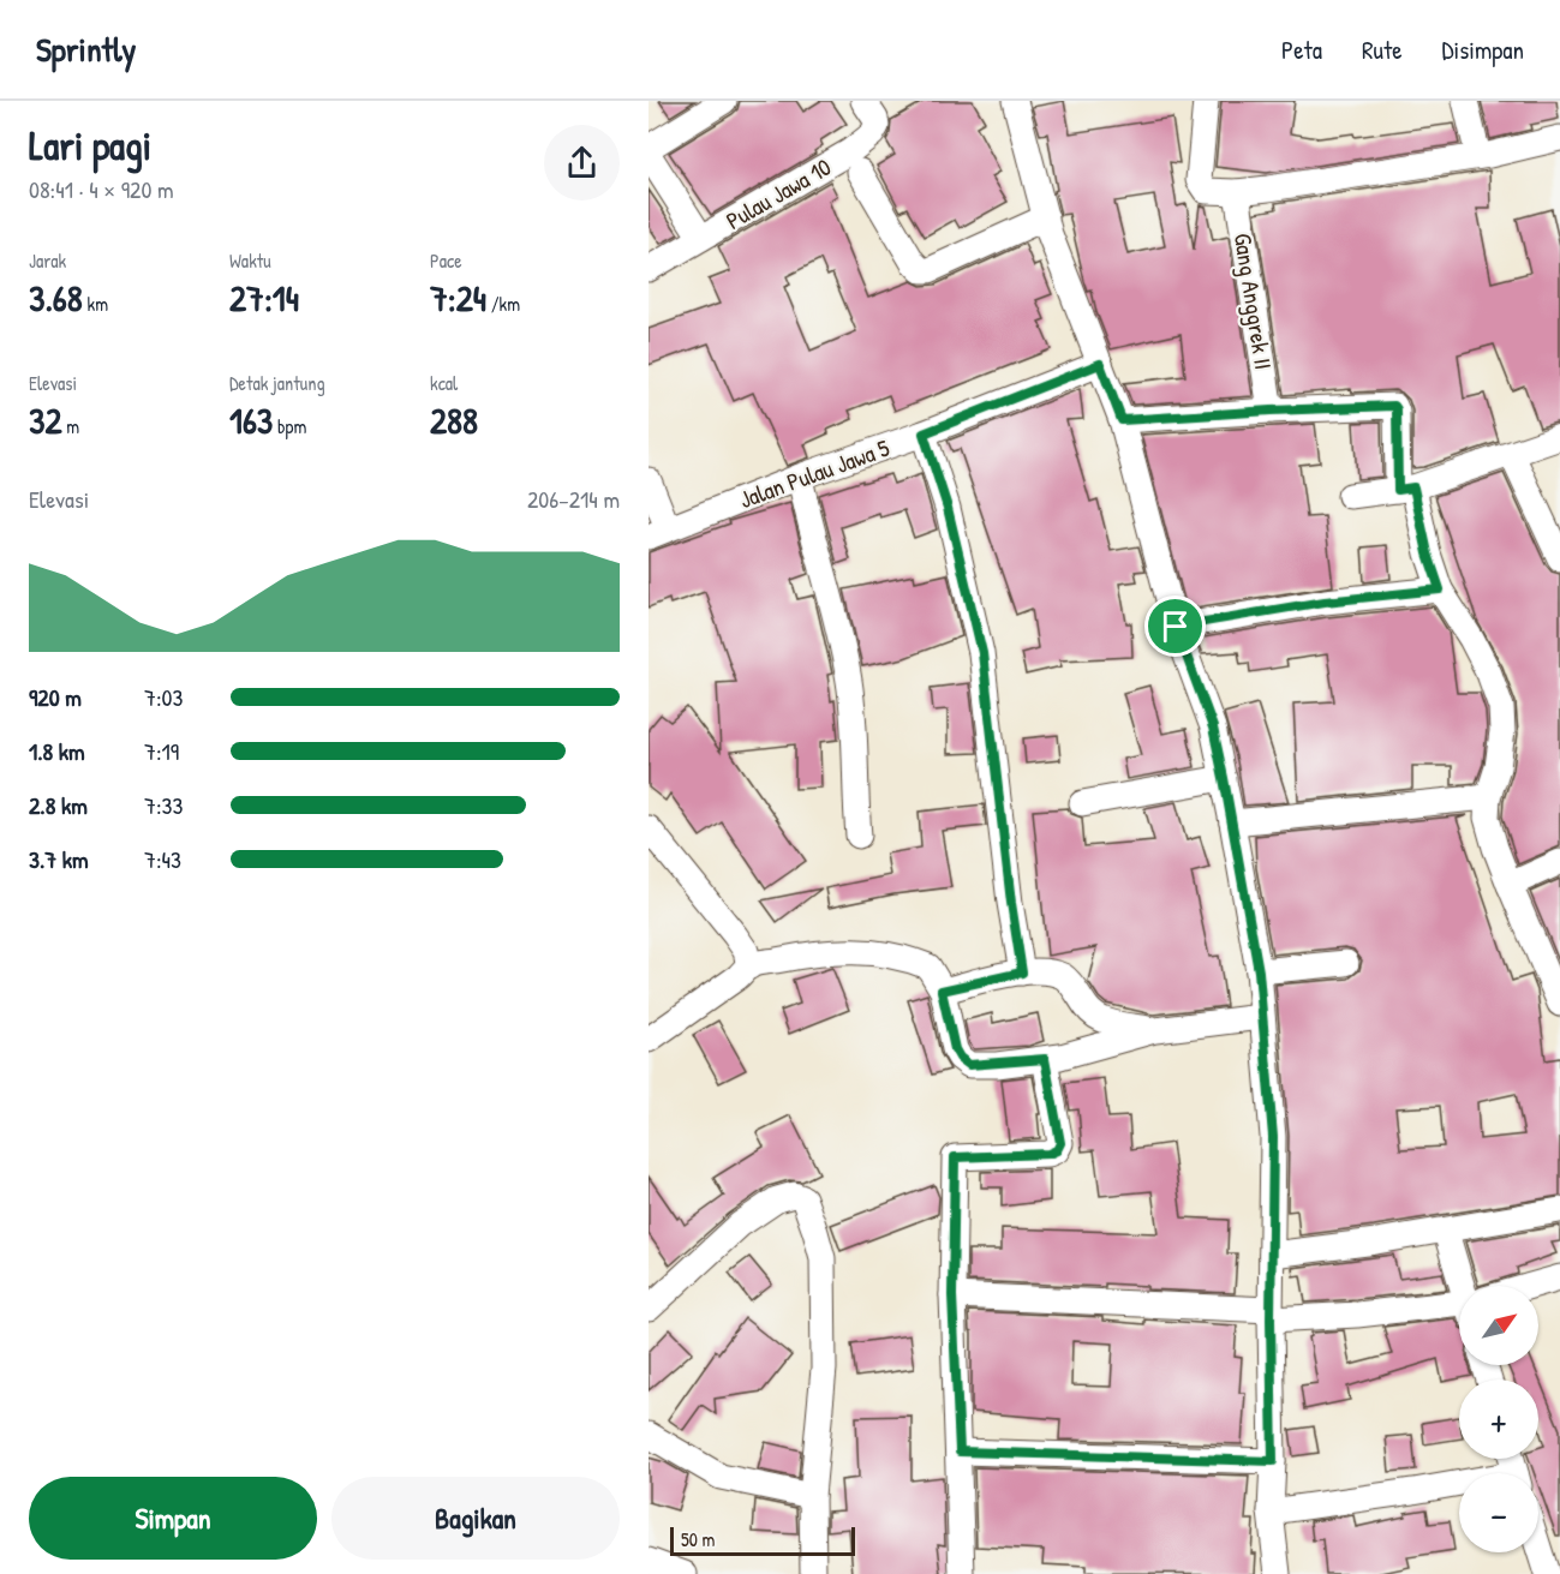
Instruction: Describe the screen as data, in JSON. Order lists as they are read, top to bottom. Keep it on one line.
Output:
{"streets":{"street":["Pulau Jawa 10","Gang Anggrek II","Jalan Pulau Jawa 5"]},"scale_bar":"50 m","north":"top right","page":{"header":"Sprintly","nav":["Peta","Rute","Disimpan"],"heading":["Lari pagi","08:41 · 4 × 920 m"],"stats":[["Jarak","3.68 km"],["Waktu","27:14"],["Pace","7:24 /km"],["Elevasi","32 m"],["Detak jantung","163 bpm"],["kcal","288"]],"chart":["Elevasi","206–214 m"],"list":[{"name":"920 m","note":"7:03"},{"name":"1.8 km","note":"7:19"},{"name":"2.8 km","note":"7:33"},{"name":"3.7 km","note":"7:43"}],"map_buttons":["+","−"],"buttons":["Simpan","Bagikan"],"scale":"50 m"}}
